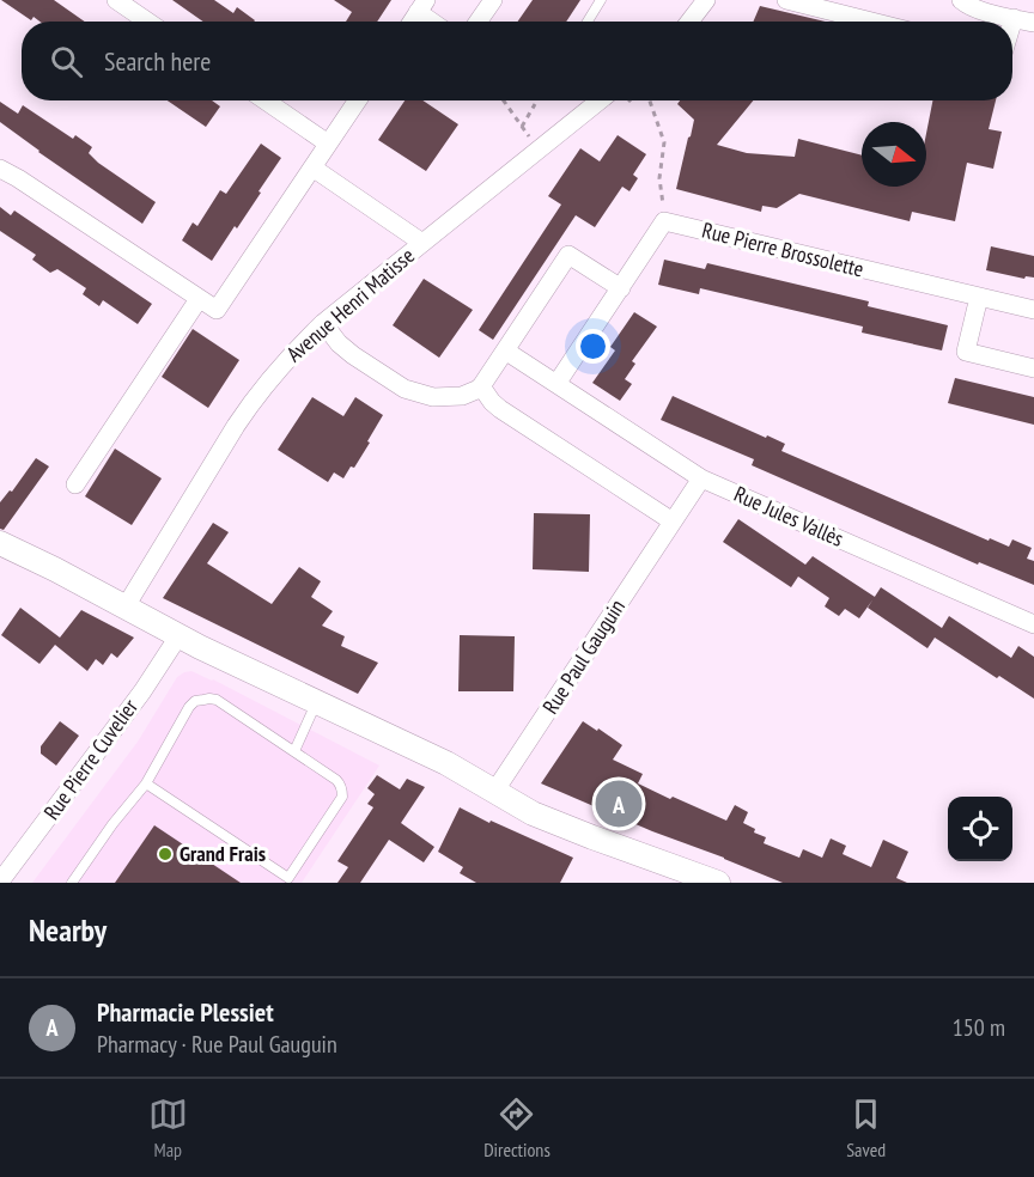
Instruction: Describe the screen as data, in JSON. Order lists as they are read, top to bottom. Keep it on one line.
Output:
{"streets":{"street":["Rue Pierre Brossolette","Avenue Henri Matisse","Rue Jules Vallès","Rue Paul Gauguin","Rue Pierre Cuvelier"]},"crossings":[["Rue Jules Vallès","Rue Paul Gauguin"]],"places":["Grand Frais"],"north":"right","page":{"search":"Search here","pins":"A","heading":"Nearby","list":[{"mark":"A","name":"Pharmacie Plessiet","note":"Pharmacy · Rue Paul Gauguin","value":"150 m"}],"nav":["Map","Directions","Saved"]}}
